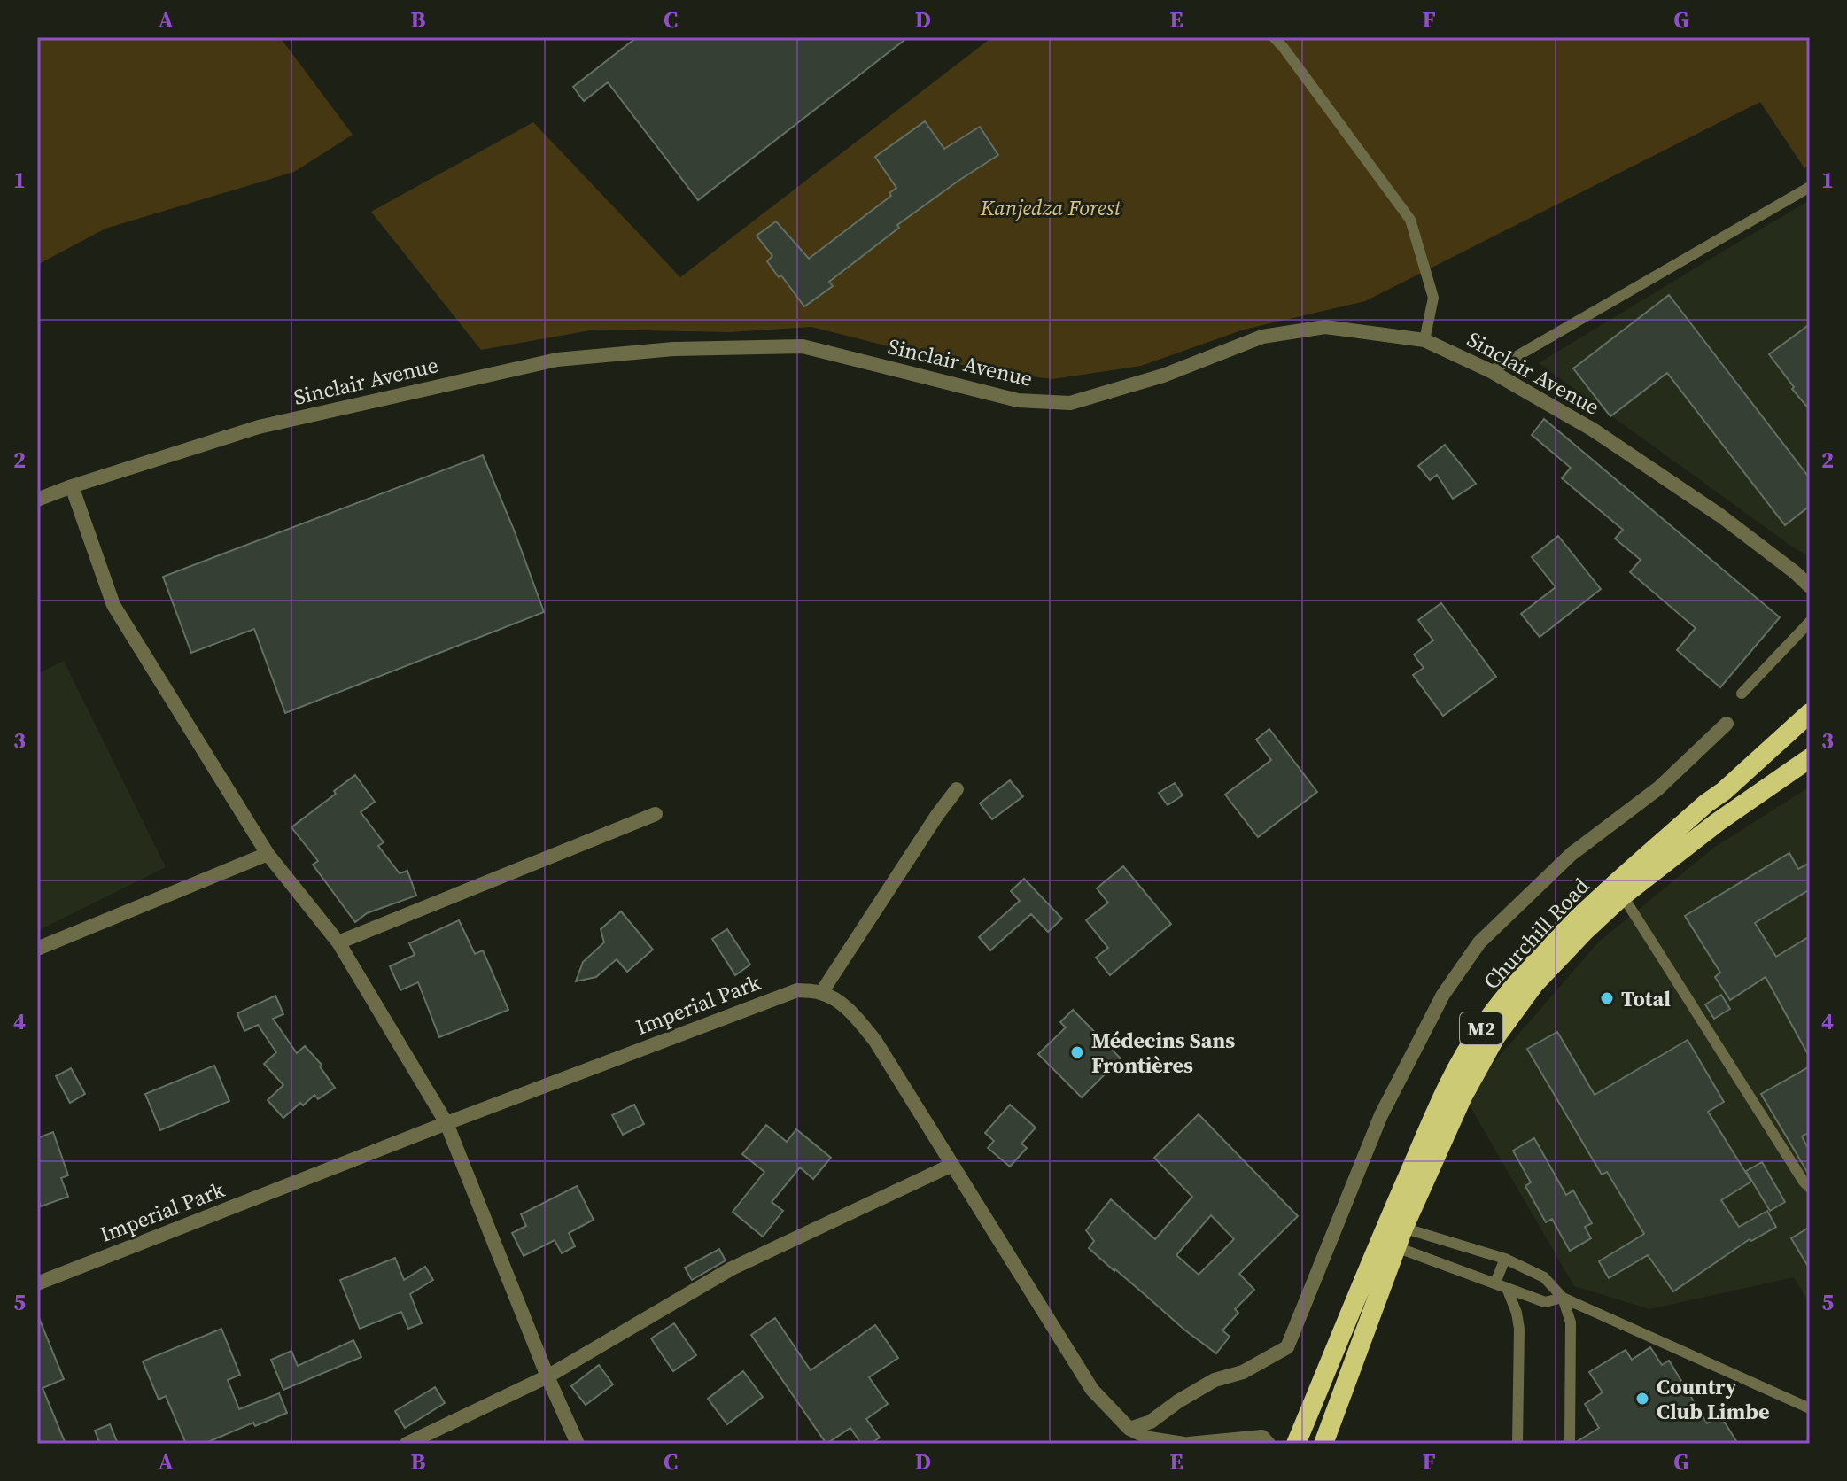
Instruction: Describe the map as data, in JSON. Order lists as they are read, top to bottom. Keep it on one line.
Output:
{"streets":{"highway":["Churchill Road","M2"],"street":["Sinclair Avenue","Imperial Park"]},"parks":["Kanjedza Forest"],"places":["Total","Médecins Sans Frontières","Country Club Limbe"],"grid":{"columns":["A","B","C","D","E","F","G"],"rows":["1","2","3","4","5"]}}
